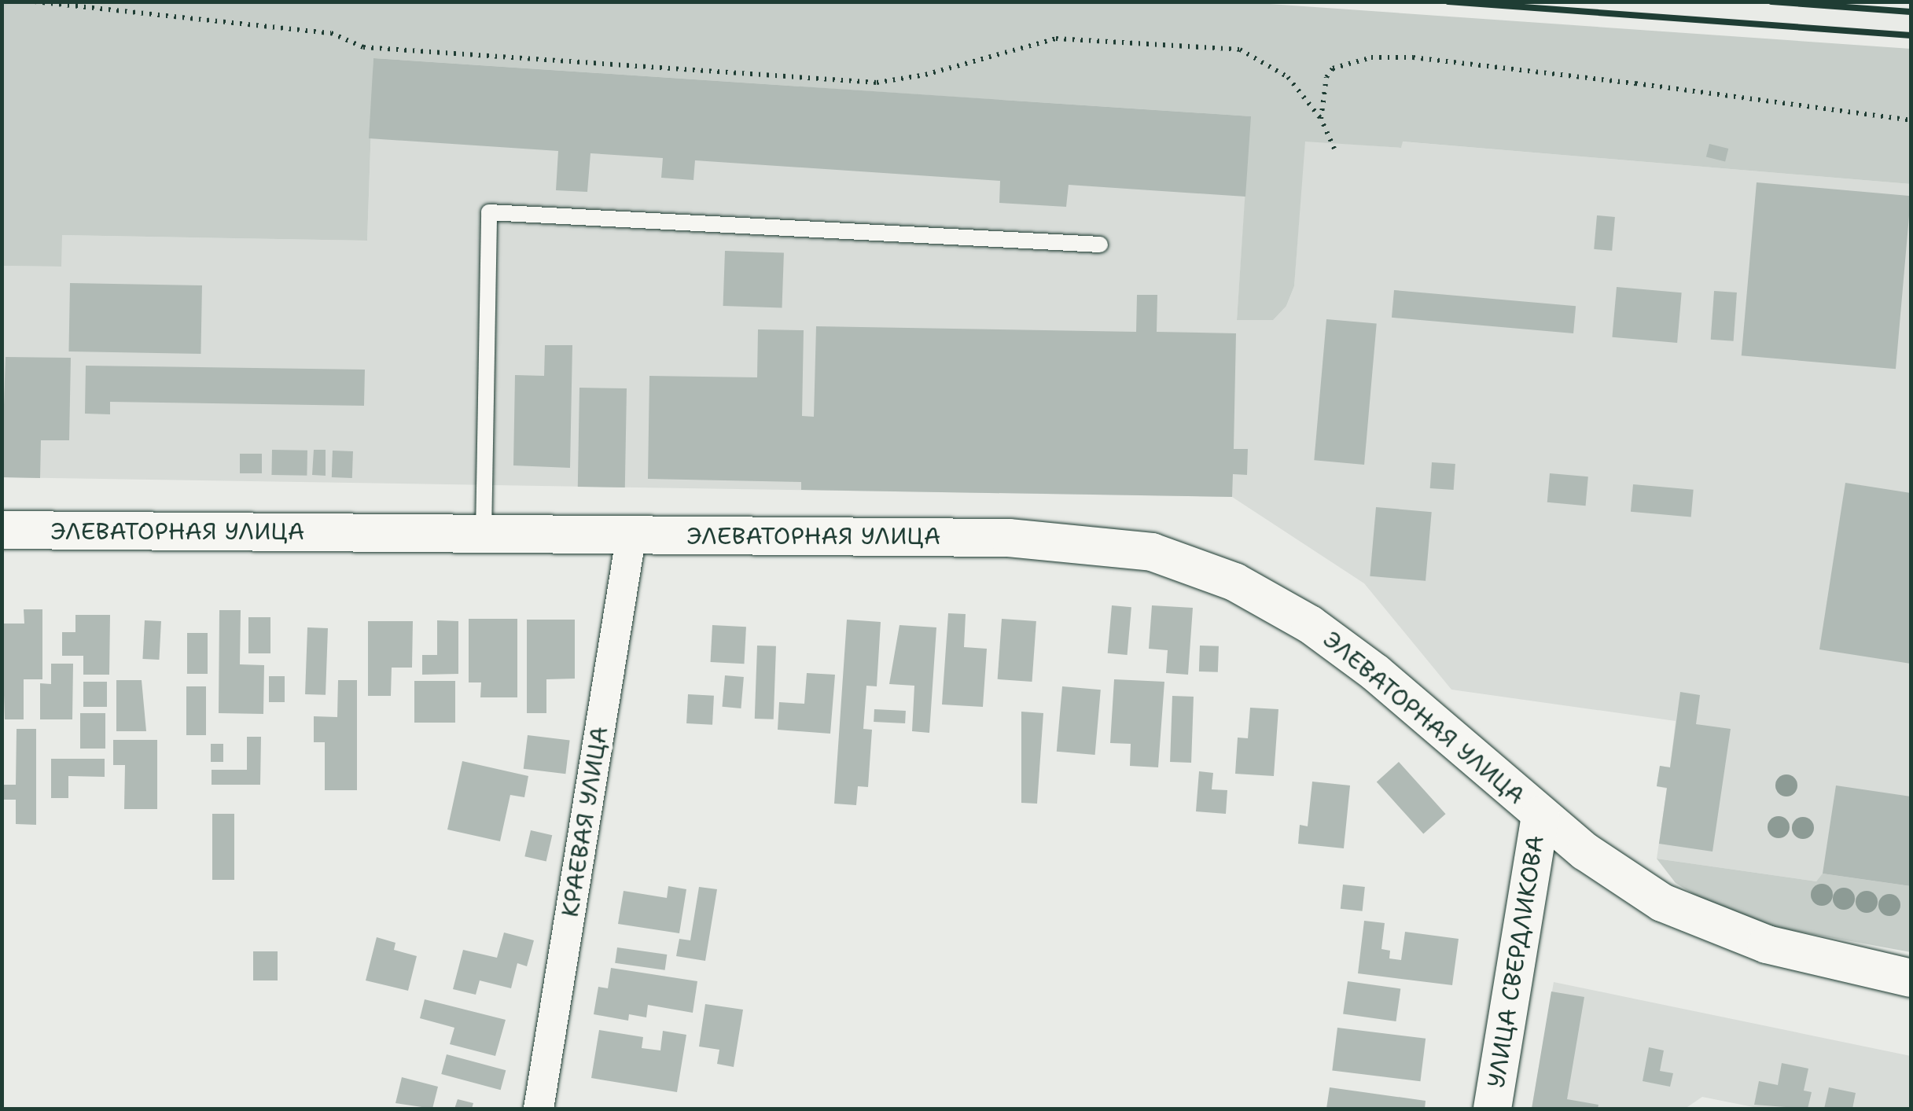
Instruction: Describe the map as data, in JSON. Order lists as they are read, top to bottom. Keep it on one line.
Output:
{"streets":{"street":["ЭЛЕВАТОРНАЯ УЛИЦА","КРАЕВАЯ УЛИЦА","УЛИЦА СВЕРДЛИКОВА"]},"crossings":[["ЭЛЕВАТОРНАЯ УЛИЦА","КРАЕВАЯ УЛИЦА"],["ЭЛЕВАТОРНАЯ УЛИЦА","УЛИЦА СВЕРДЛИКОВА"]]}
